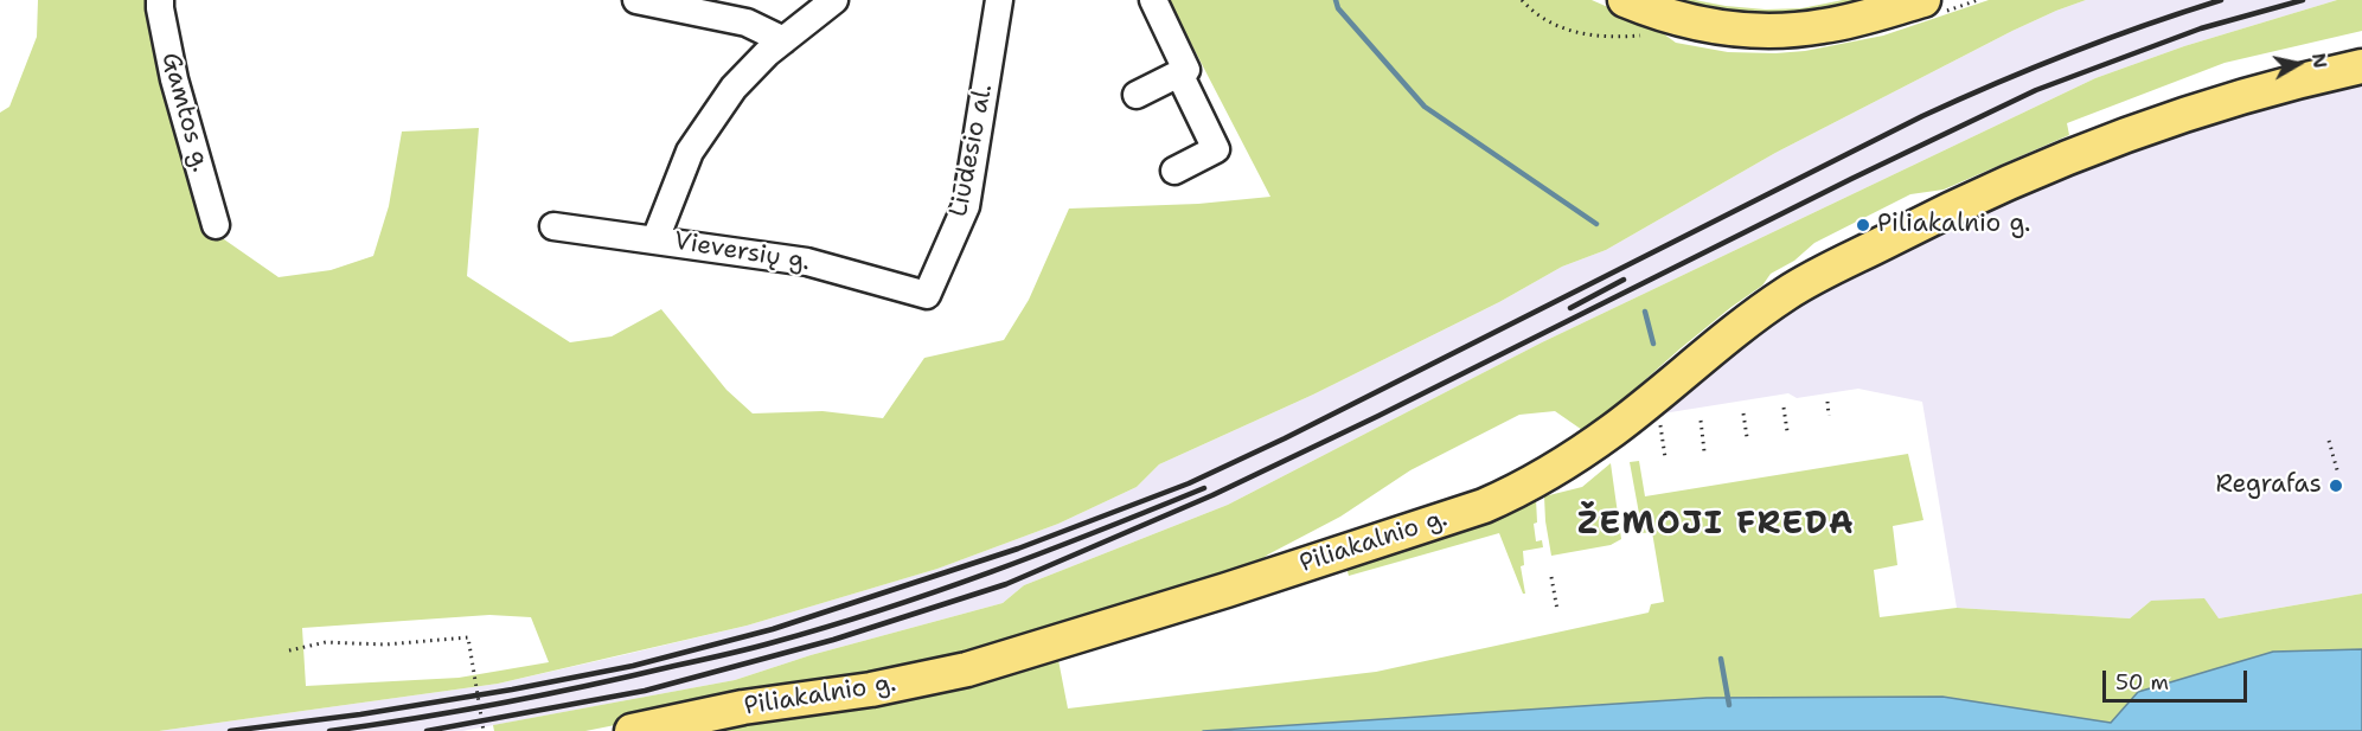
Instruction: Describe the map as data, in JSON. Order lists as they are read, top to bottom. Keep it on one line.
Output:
{"streets":{"main road":["Piliakalnio g."],"street":["Gamtos g.","Liūdesio al.","Vieversių g."]},"crossings":[["Liūdesio al.","Vieversių g."]],"districts":["ŽEMOJI FREDA"],"places":["Piliakalnio g.","Regrafas"],"scale_bar":"50 m","north":"right"}
